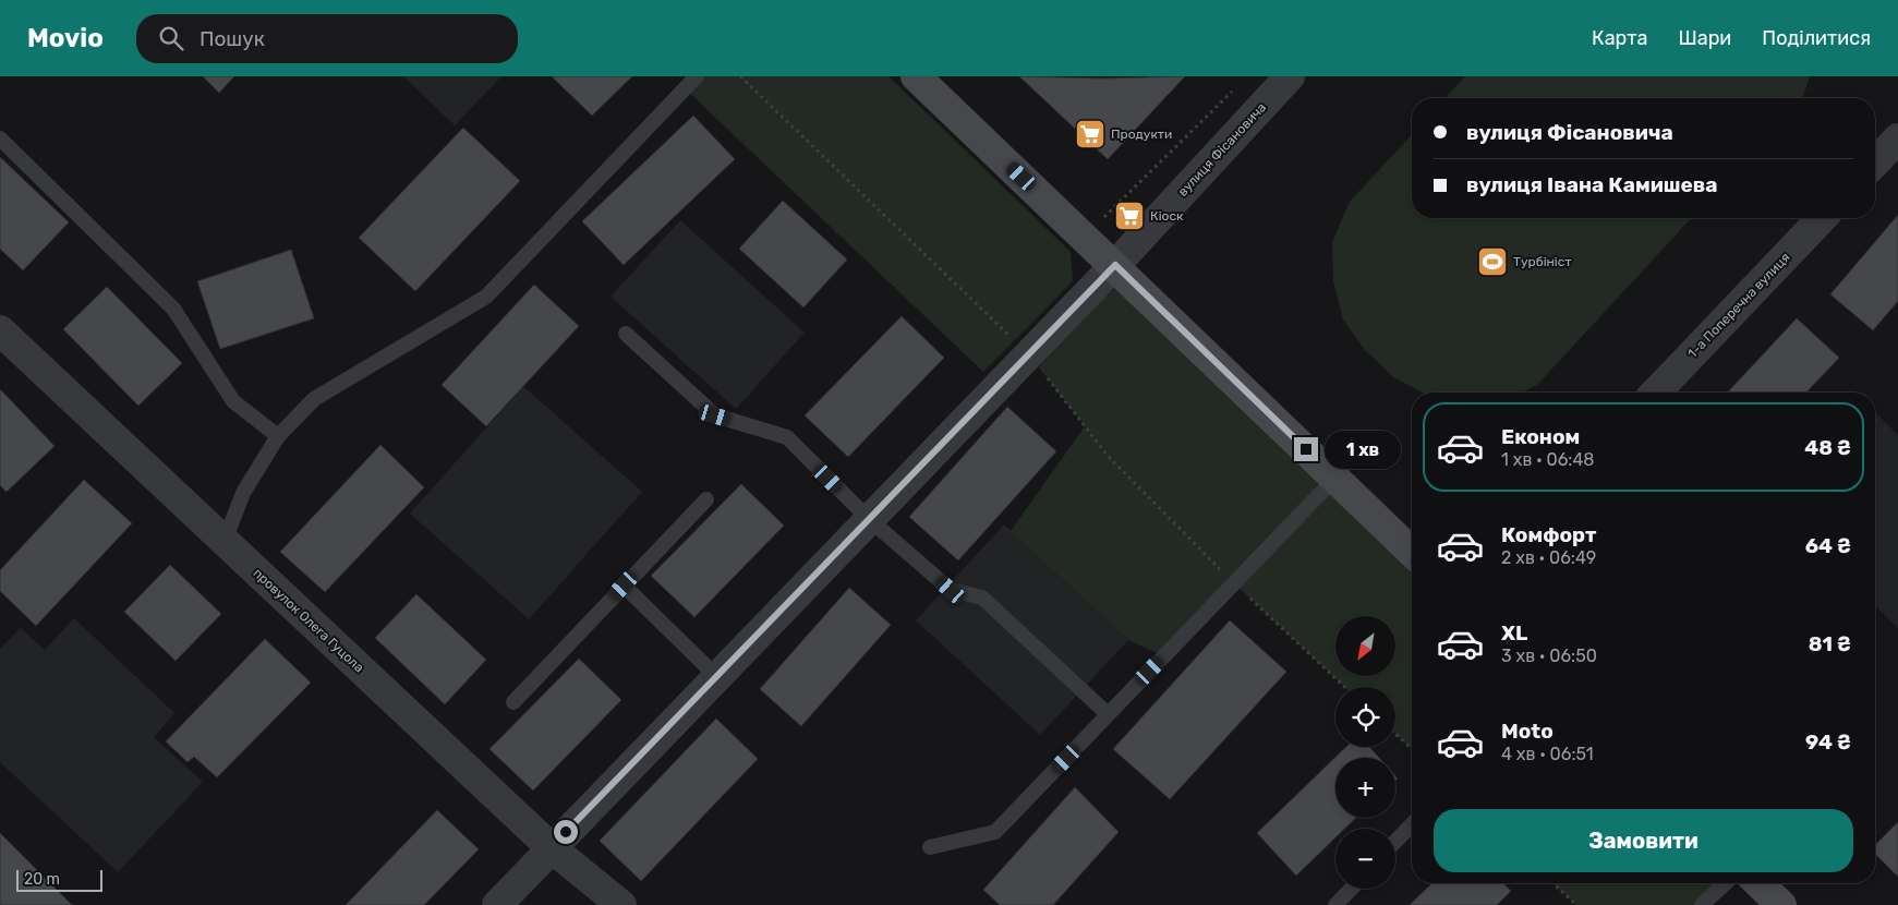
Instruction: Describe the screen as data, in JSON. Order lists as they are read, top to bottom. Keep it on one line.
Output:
{"streets":{"street":["вулиця Фісановича","1-а Поперечна вулиця","провулок Олега Гуцола"]},"crossings":[["вулиця Фісановича","провулок Олега Гуцола"]],"places":{"supermarket":["Продукти","Кіоск"],"sports":["Турбініст"]},"scale_bar":"20 m","north":"bottom left","page":{"header":"Movio","search":"Пошук","nav":["Карта","Шари","Поділитися"],"banner":["вулиця Фісановича","вулиця Івана Камишева"],"list":[{"name":"Економ","note":"1 хв · 06:48","value":"48 ₴"},{"name":"Комфорт","note":"2 хв · 06:49","value":"64 ₴"},{"name":"XL","note":"3 хв · 06:50","value":"81 ₴"},{"name":"Moto","note":"4 хв · 06:51","value":"94 ₴"}],"bubble":"1 хв","map_buttons":["+","−"],"buttons":"Замовити","scale":"20 m"}}
